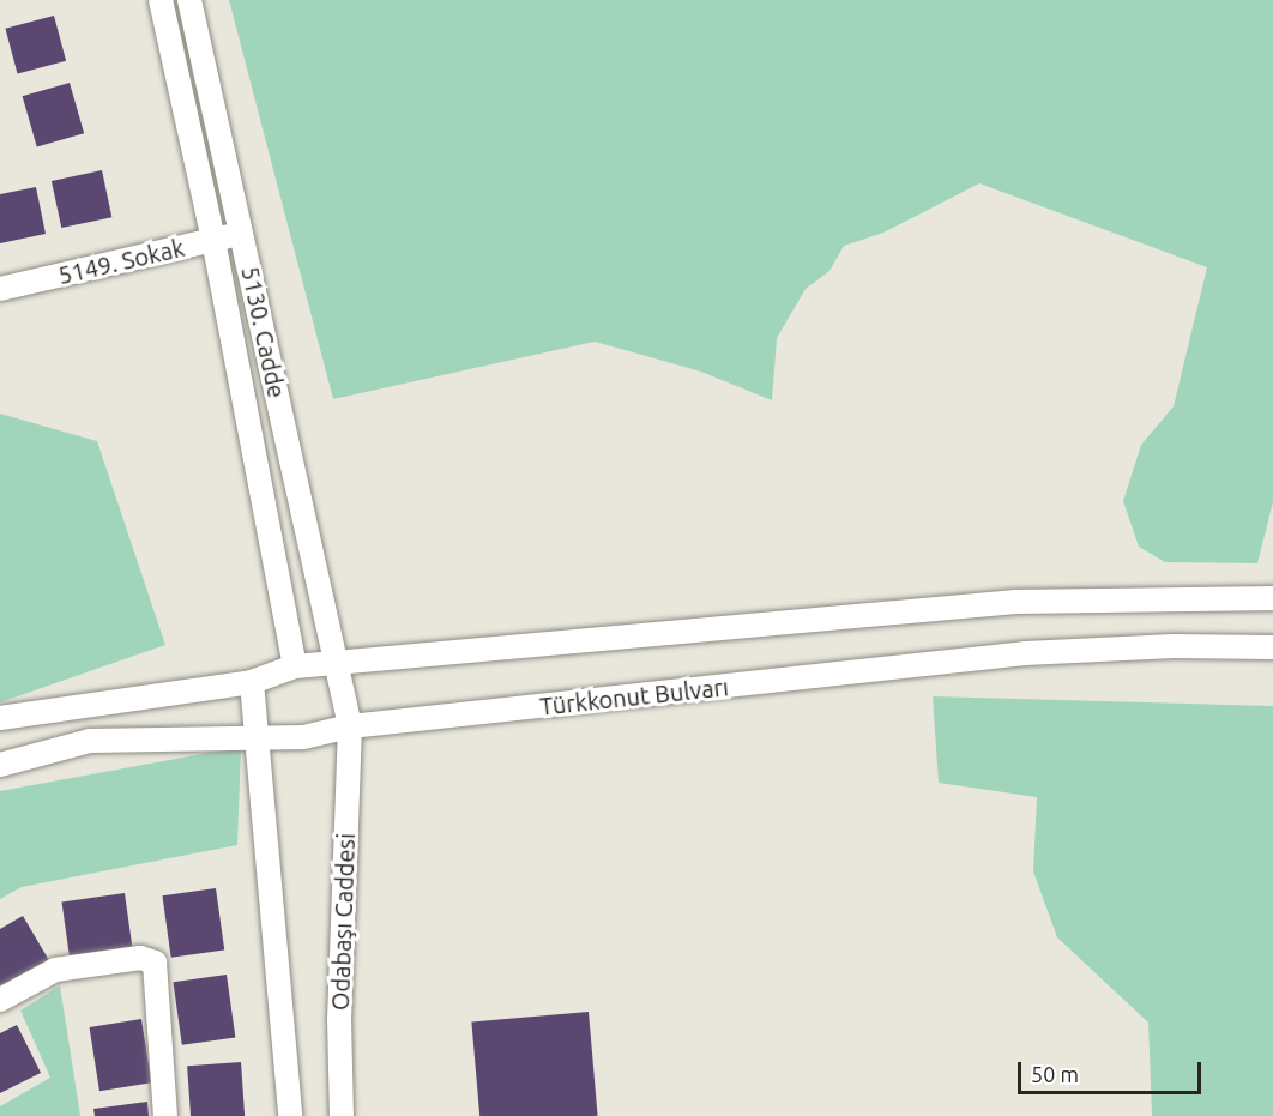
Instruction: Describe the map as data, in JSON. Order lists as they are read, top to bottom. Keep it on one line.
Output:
{"streets":{"street":["5149. Sokak","5130. Cadde","Türkkonut Bulvarı","Odabaşı Caddesi"]},"crossings":[["5149. Sokak","5130. Cadde"],["5130. Cadde","Türkkonut Bulvarı"],["5130. Cadde","Odabaşı Caddesi"],["Türkkonut Bulvarı","Odabaşı Caddesi"]],"scale_bar":"50 m"}
